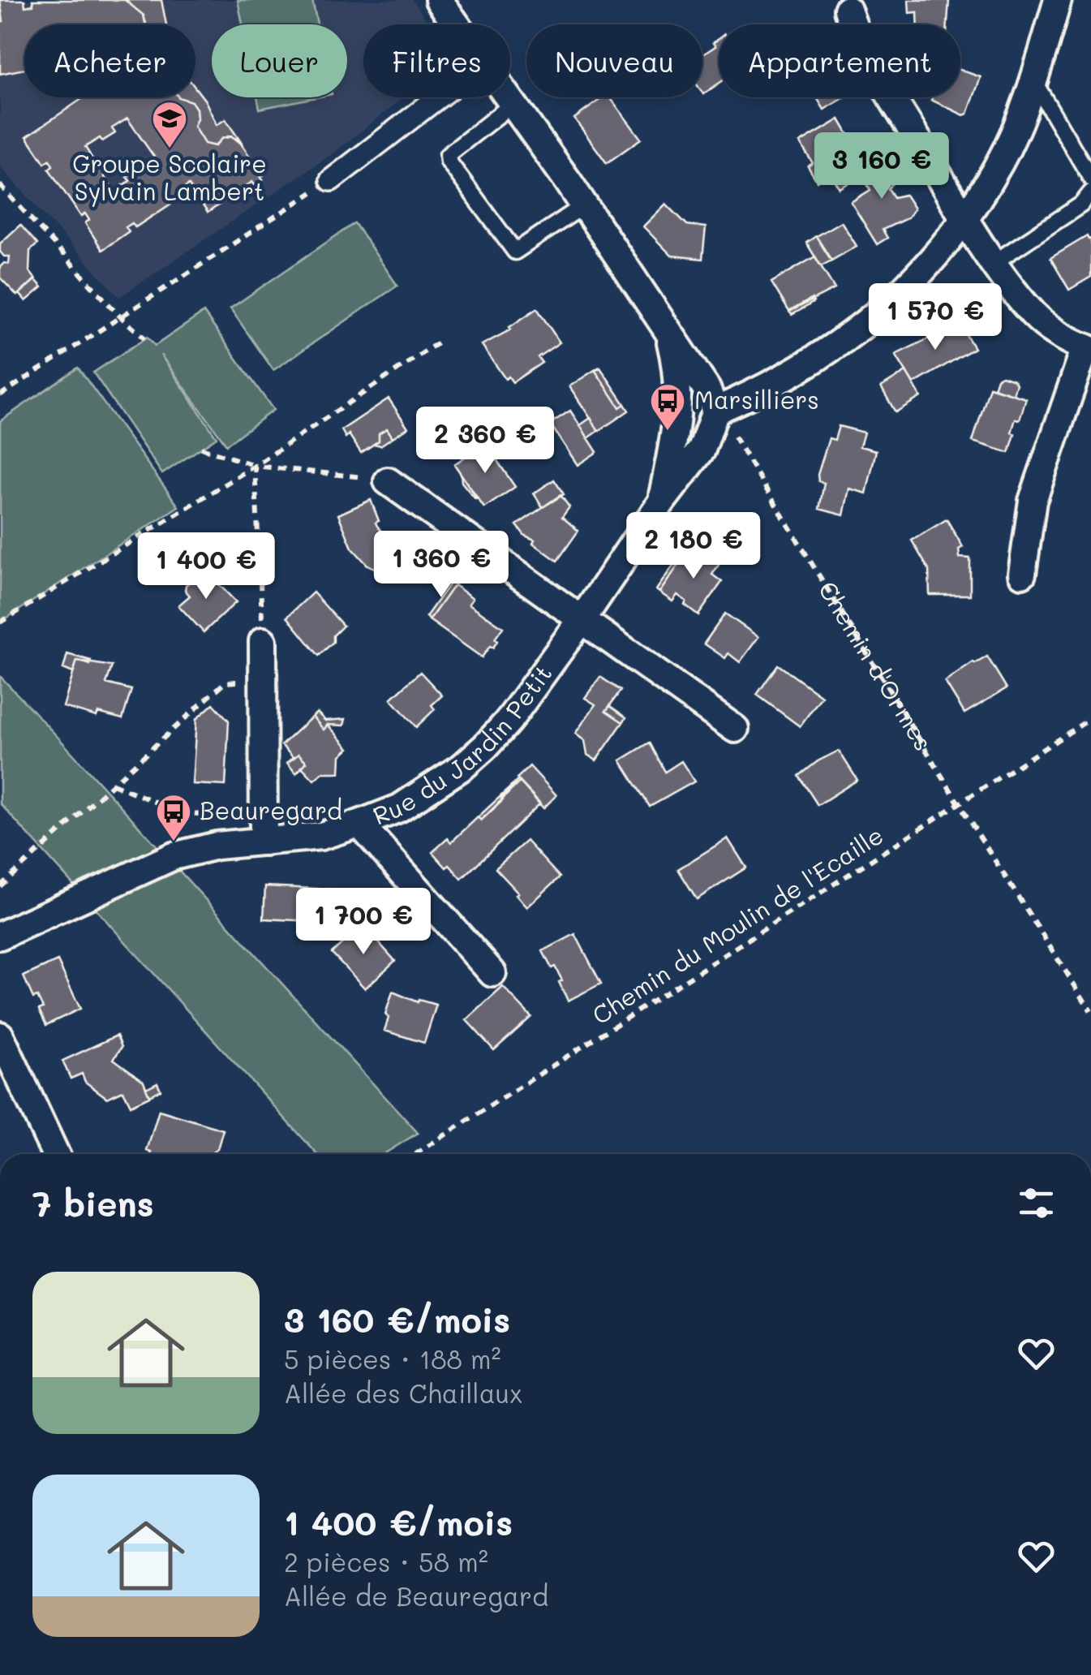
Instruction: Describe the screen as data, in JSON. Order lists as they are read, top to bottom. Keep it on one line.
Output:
{"streets":{"street":["Rue du Jardin Petit"],"path":["Chemin d'Ormes","Chemin du Moulin de l'Ecaille"]},"crossings":[["Chemin d'Ormes","Rue du Jardin Petit"],["Chemin d'Ormes","Chemin du Moulin de l'Ecaille"]],"places":{"school or university":["Groupe Scolaire Sylvain Lambert"],"bus stop":["Marsilliers","Beauregard"]},"page":{"chip":["Acheter","Louer","Filtres","Nouveau","Appartement"],"price":["3 160 €","1 570 €","2 360 €","2 180 €","1 360 €","1 400 €","1 700 €"],"heading":"7 biens","list":[{"name":"3 160 €/mois","note":"5 pièces · 188 m² · Allée des Chaillaux"},{"name":"1 400 €/mois","note":"2 pièces · 58 m² · Allée de Beauregard"}]}}
